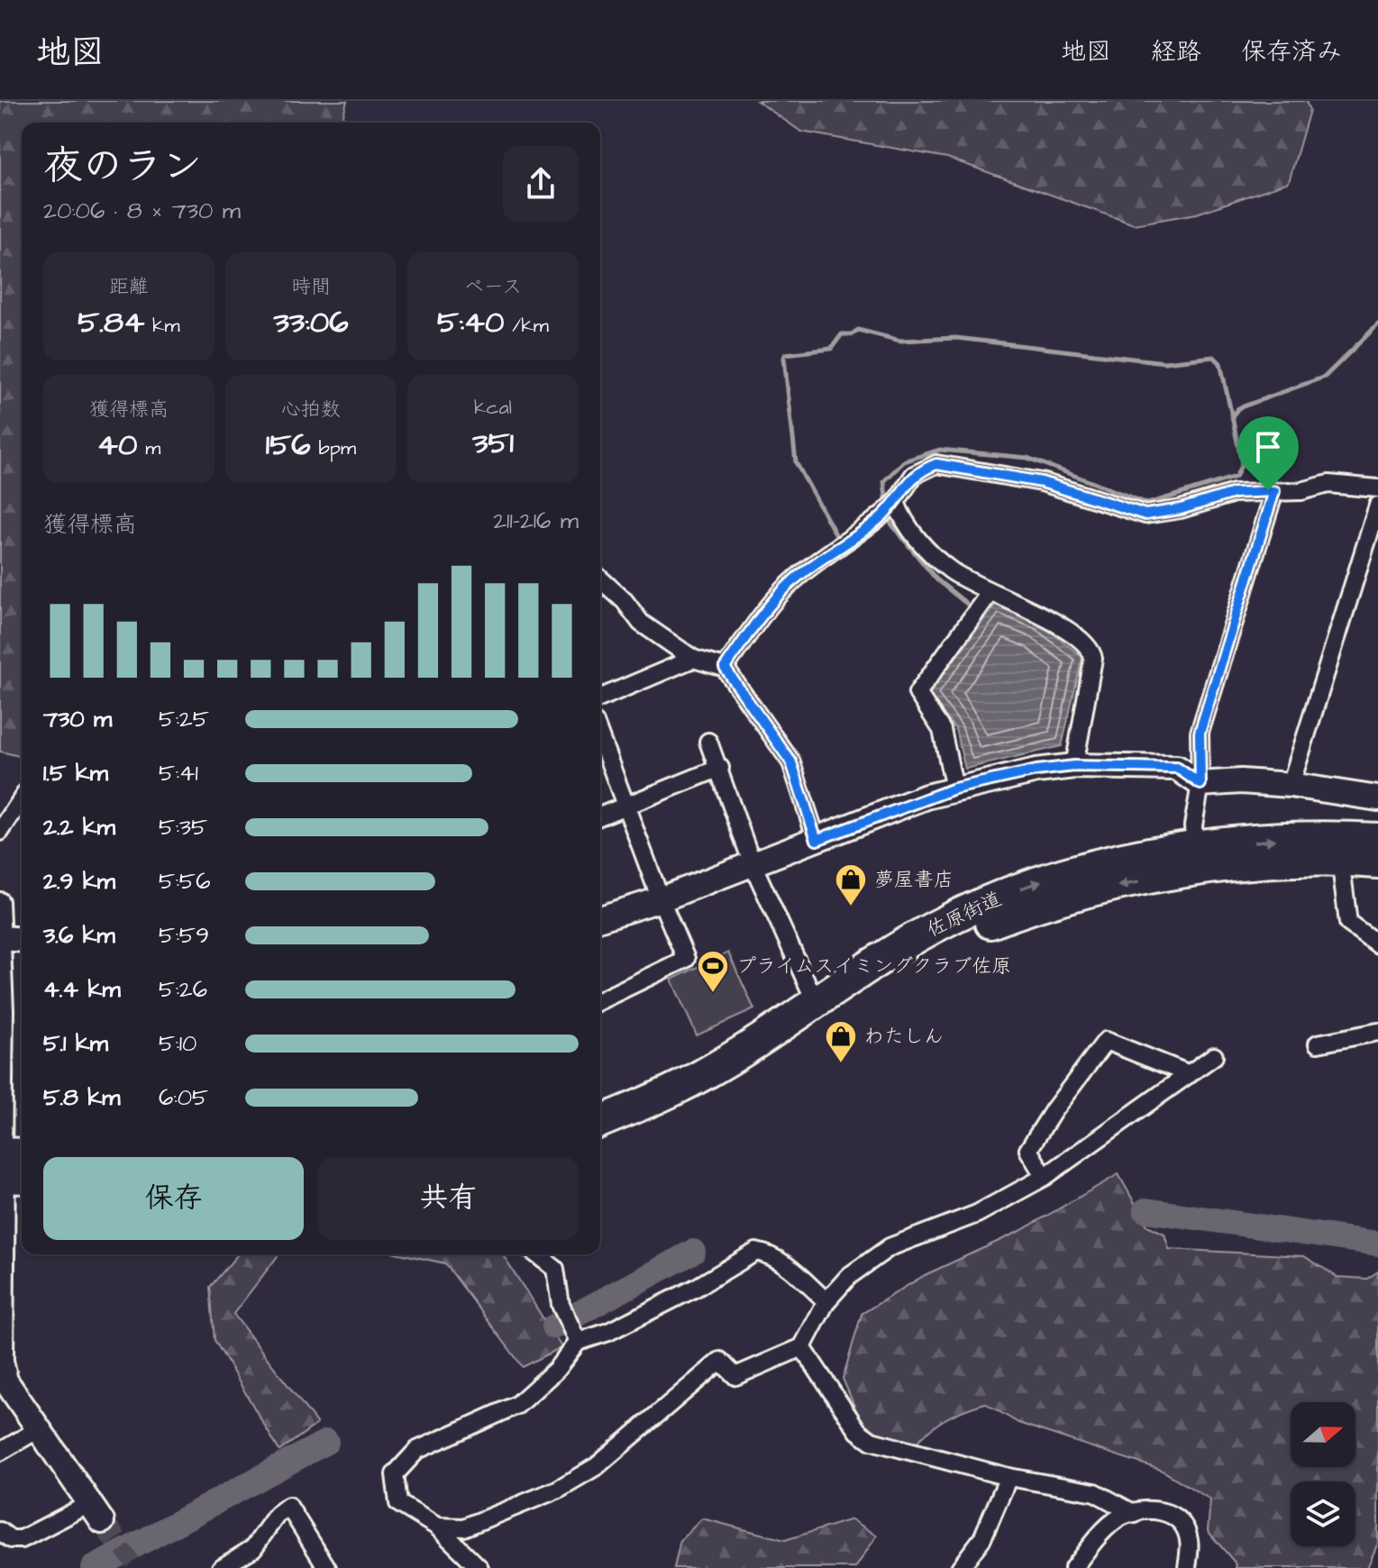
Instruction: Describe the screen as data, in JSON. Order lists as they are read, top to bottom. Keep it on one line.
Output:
{"streets":{"highway":["佐原街道"]},"places":{"shop":["夢屋書店","わたしん"],"sports":["プライムスイミングクラブ佐原"]},"north":"right","page":{"header":"地図","nav":["地図","経路","保存済み"],"heading":["夜のラン","20:06 · 8 × 730 m"],"stats":[["距離","5.84 km"],["時間","33:06"],["ペース","5:40 /km"],["獲得標高","40 m"],["心拍数","156 bpm"],["kcal","351"]],"chart":["獲得標高","211–216 m"],"list":[{"name":"730 m","note":"5:25"},{"name":"1.5 km","note":"5:41"},{"name":"2.2 km","note":"5:35"},{"name":"2.9 km","note":"5:56"},{"name":"3.6 km","note":"5:59"},{"name":"4.4 km","note":"5:26"},{"name":"5.1 km","note":"5:10"},{"name":"5.8 km","note":"6:05"}],"buttons":["保存","共有"]}}
